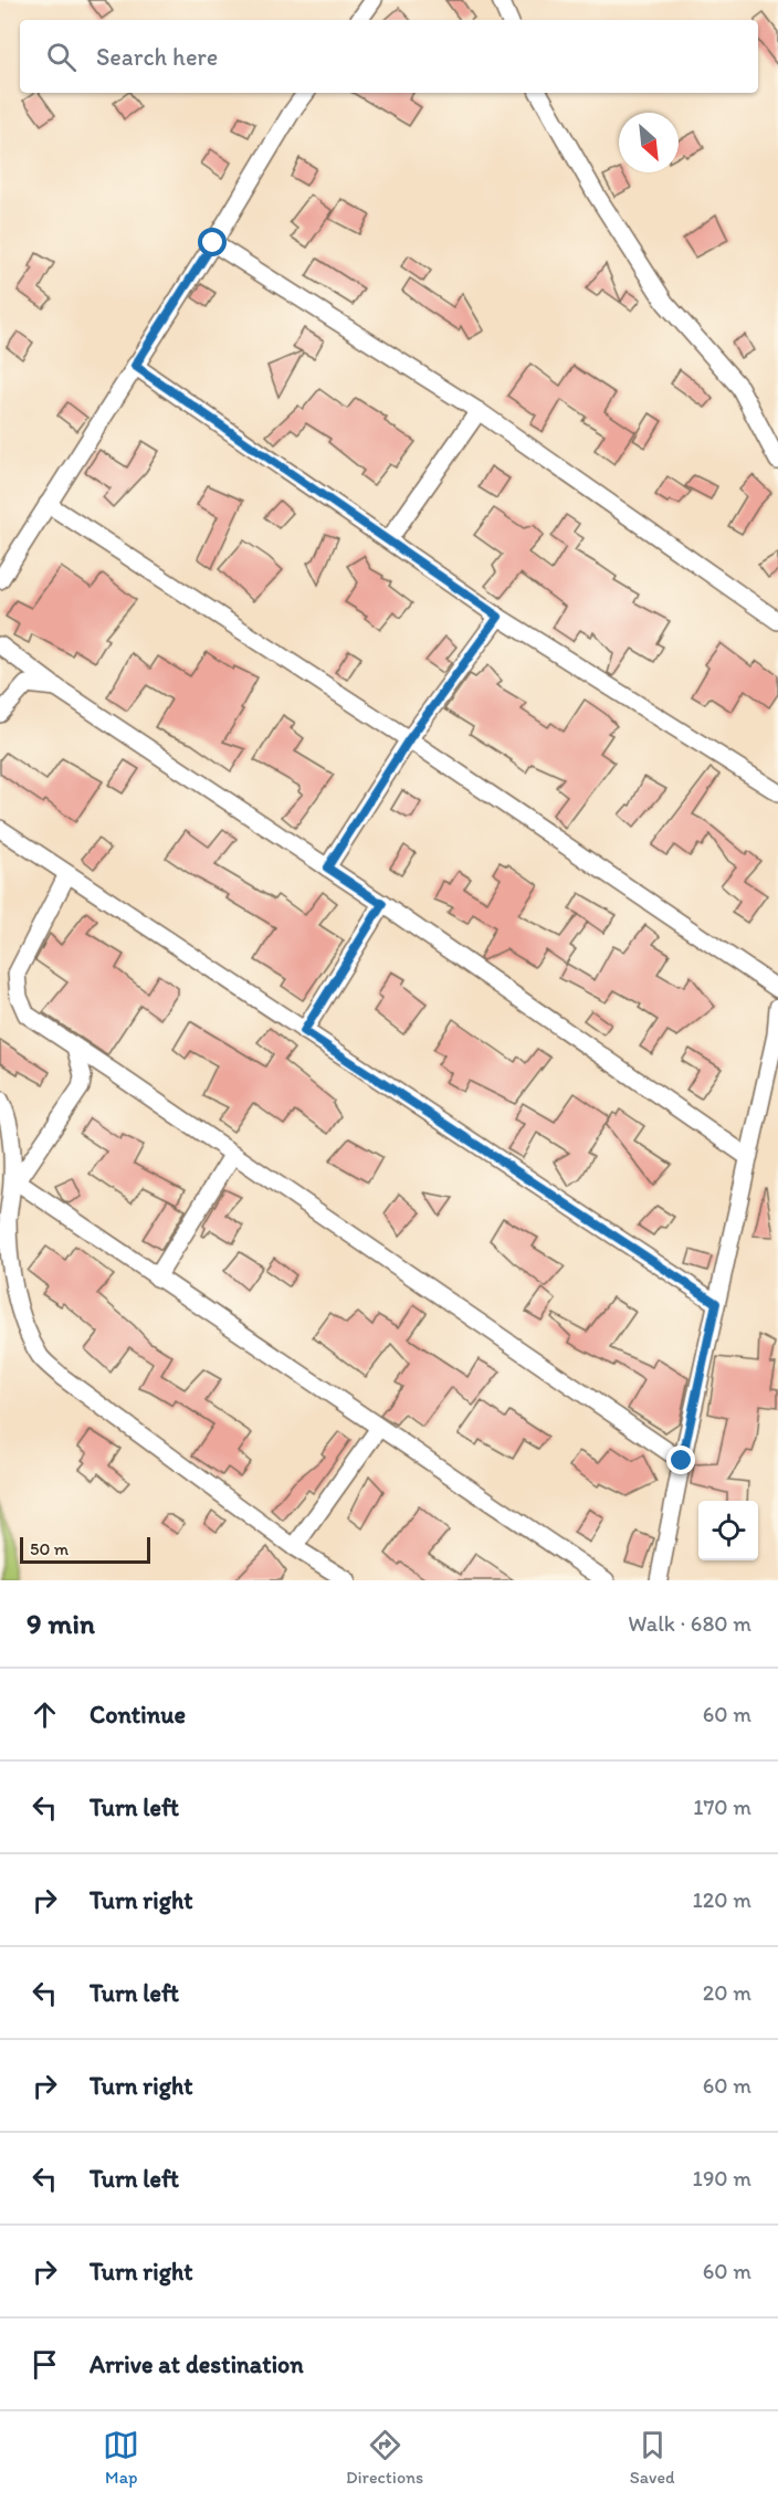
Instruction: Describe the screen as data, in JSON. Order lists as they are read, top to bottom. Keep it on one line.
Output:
{"scale_bar":"50 m","north":"bottom right","page":{"search":"Search here","scale":"50 m","heading":["9 min","Walk · 680 m"],"list":[["Continue","60 m"],["Turn left","170 m"],["Turn right","120 m"],["Turn left","20 m"],["Turn right","60 m"],["Turn left","190 m"],["Turn right","60 m"],"Arrive at destination"],"nav":["Map","Directions","Saved"]}}
